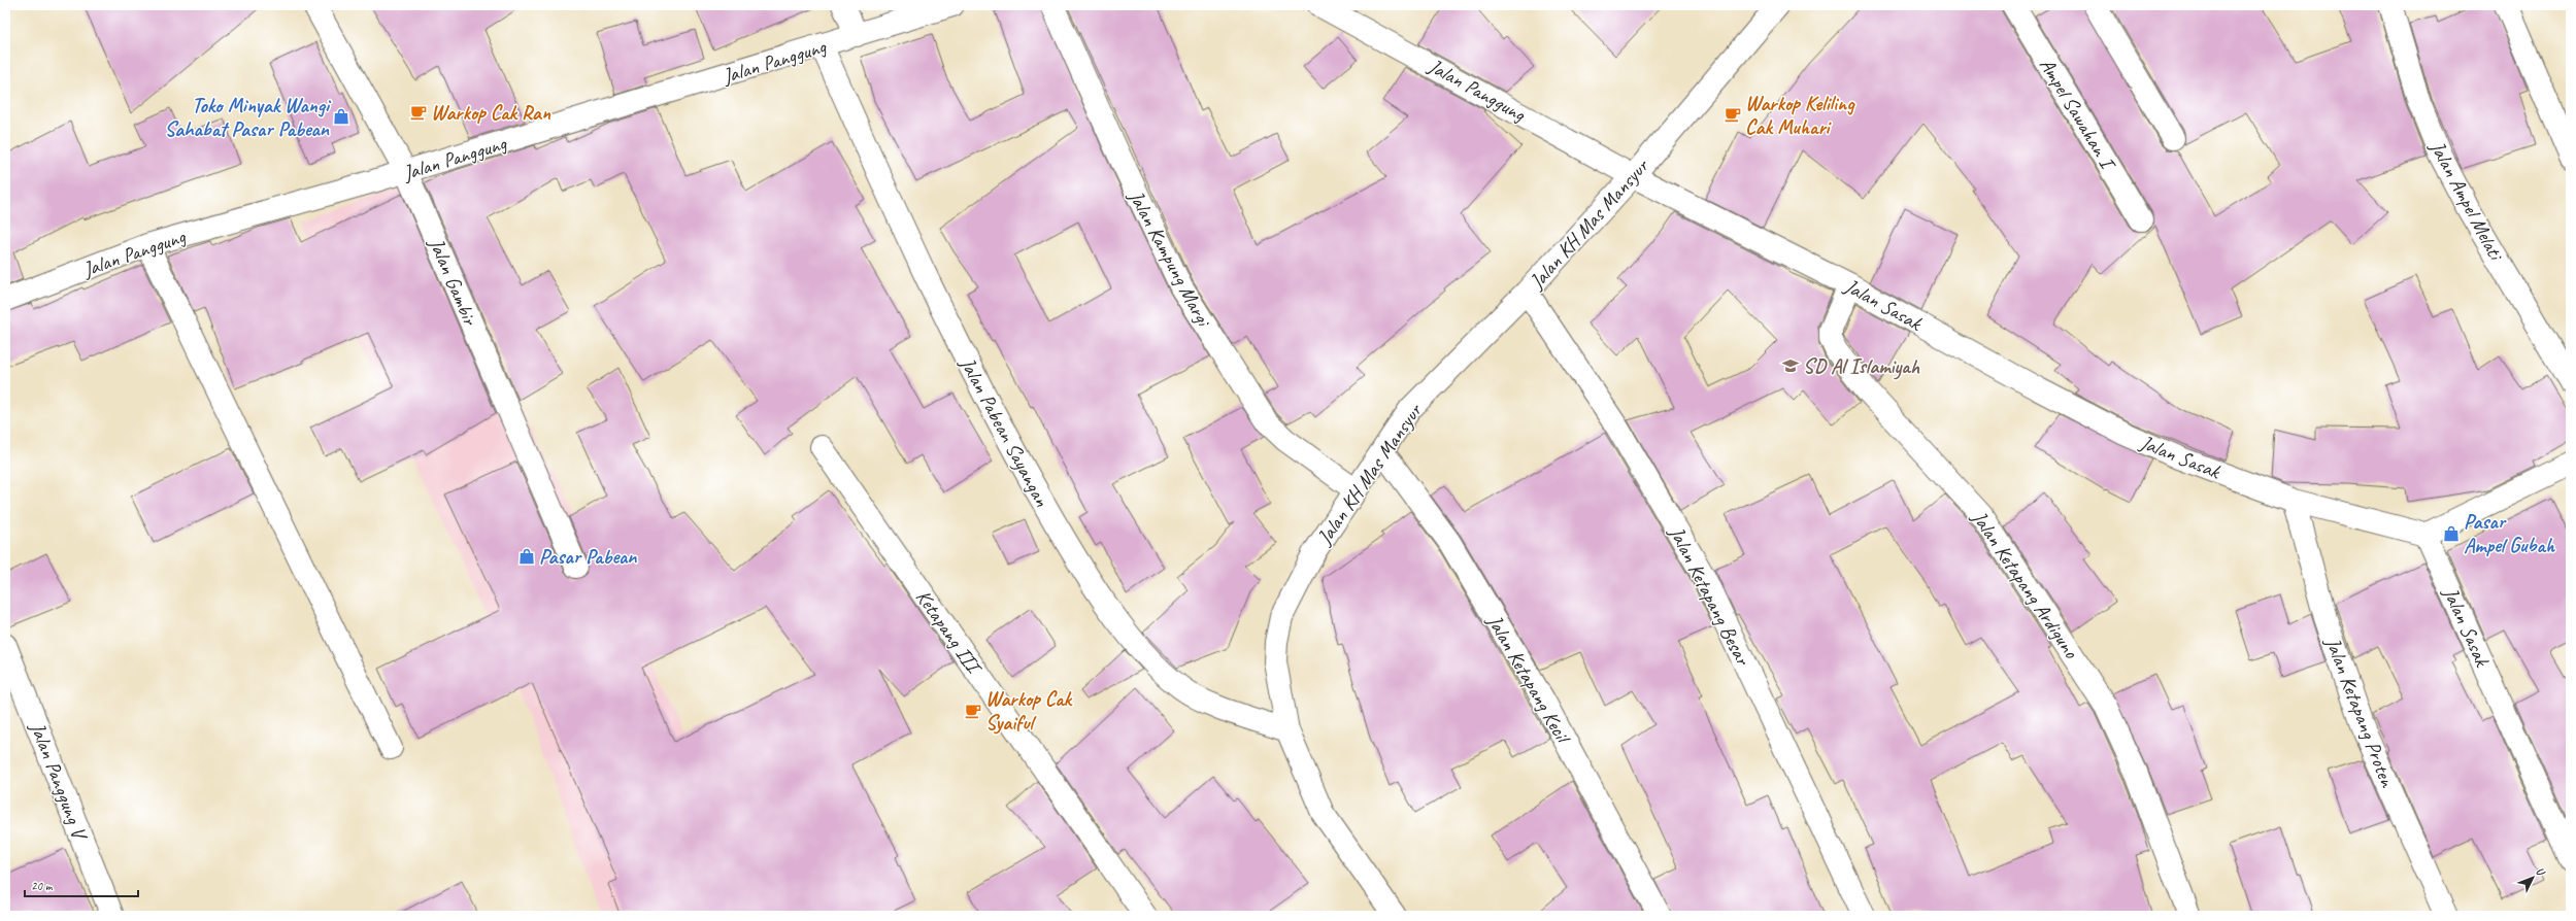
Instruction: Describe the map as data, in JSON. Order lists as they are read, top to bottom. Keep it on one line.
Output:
{"streets":{"street":["Jalan Panggung","Ampel Sawahan I","Jalan Ampel Melati","Jalan KH Mas Mansyur","Jalan Kampung Margi","Jalan Gambir","Jalan Sasak","Jalan Pabean Sayangan","Jalan Ketapang Ardiguno","Jalan Ketapang Besar","Ketapang III","Jalan Ketapang Kecil","Jalan Ketapang Proten","Jalan Panggung V"]},"crossings":[["Jalan Panggung","Jalan KH Mas Mansyur"],["Jalan Panggung","Jalan Gambir"],["Jalan Panggung","Jalan Sasak"],["Jalan Panggung","Jalan Pabean Sayangan"],["Jalan KH Mas Mansyur","Jalan Kampung Margi"],["Jalan KH Mas Mansyur","Jalan Sasak"],["Jalan KH Mas Mansyur","Jalan Pabean Sayangan"],["Jalan KH Mas Mansyur","Jalan Ketapang Besar"],["Jalan KH Mas Mansyur","Jalan Ketapang Kecil"],["Jalan Sasak","Jalan Ketapang Ardiguno"],["Jalan Sasak","Jalan Ketapang Proten"]],"places":{"cafe":["Warkop Cak Ran","Warkop Keliling Cak Muhari","Warkop Cak Syaiful"],"shop":["Toko Minyak Wangi Sahabat Pasar Pabean","Pasar Ampel Gubah","Pasar Pabean"],"school or university":["SD Al Islamiyah"]},"scale_bar":"20 m","north":"top right"}
